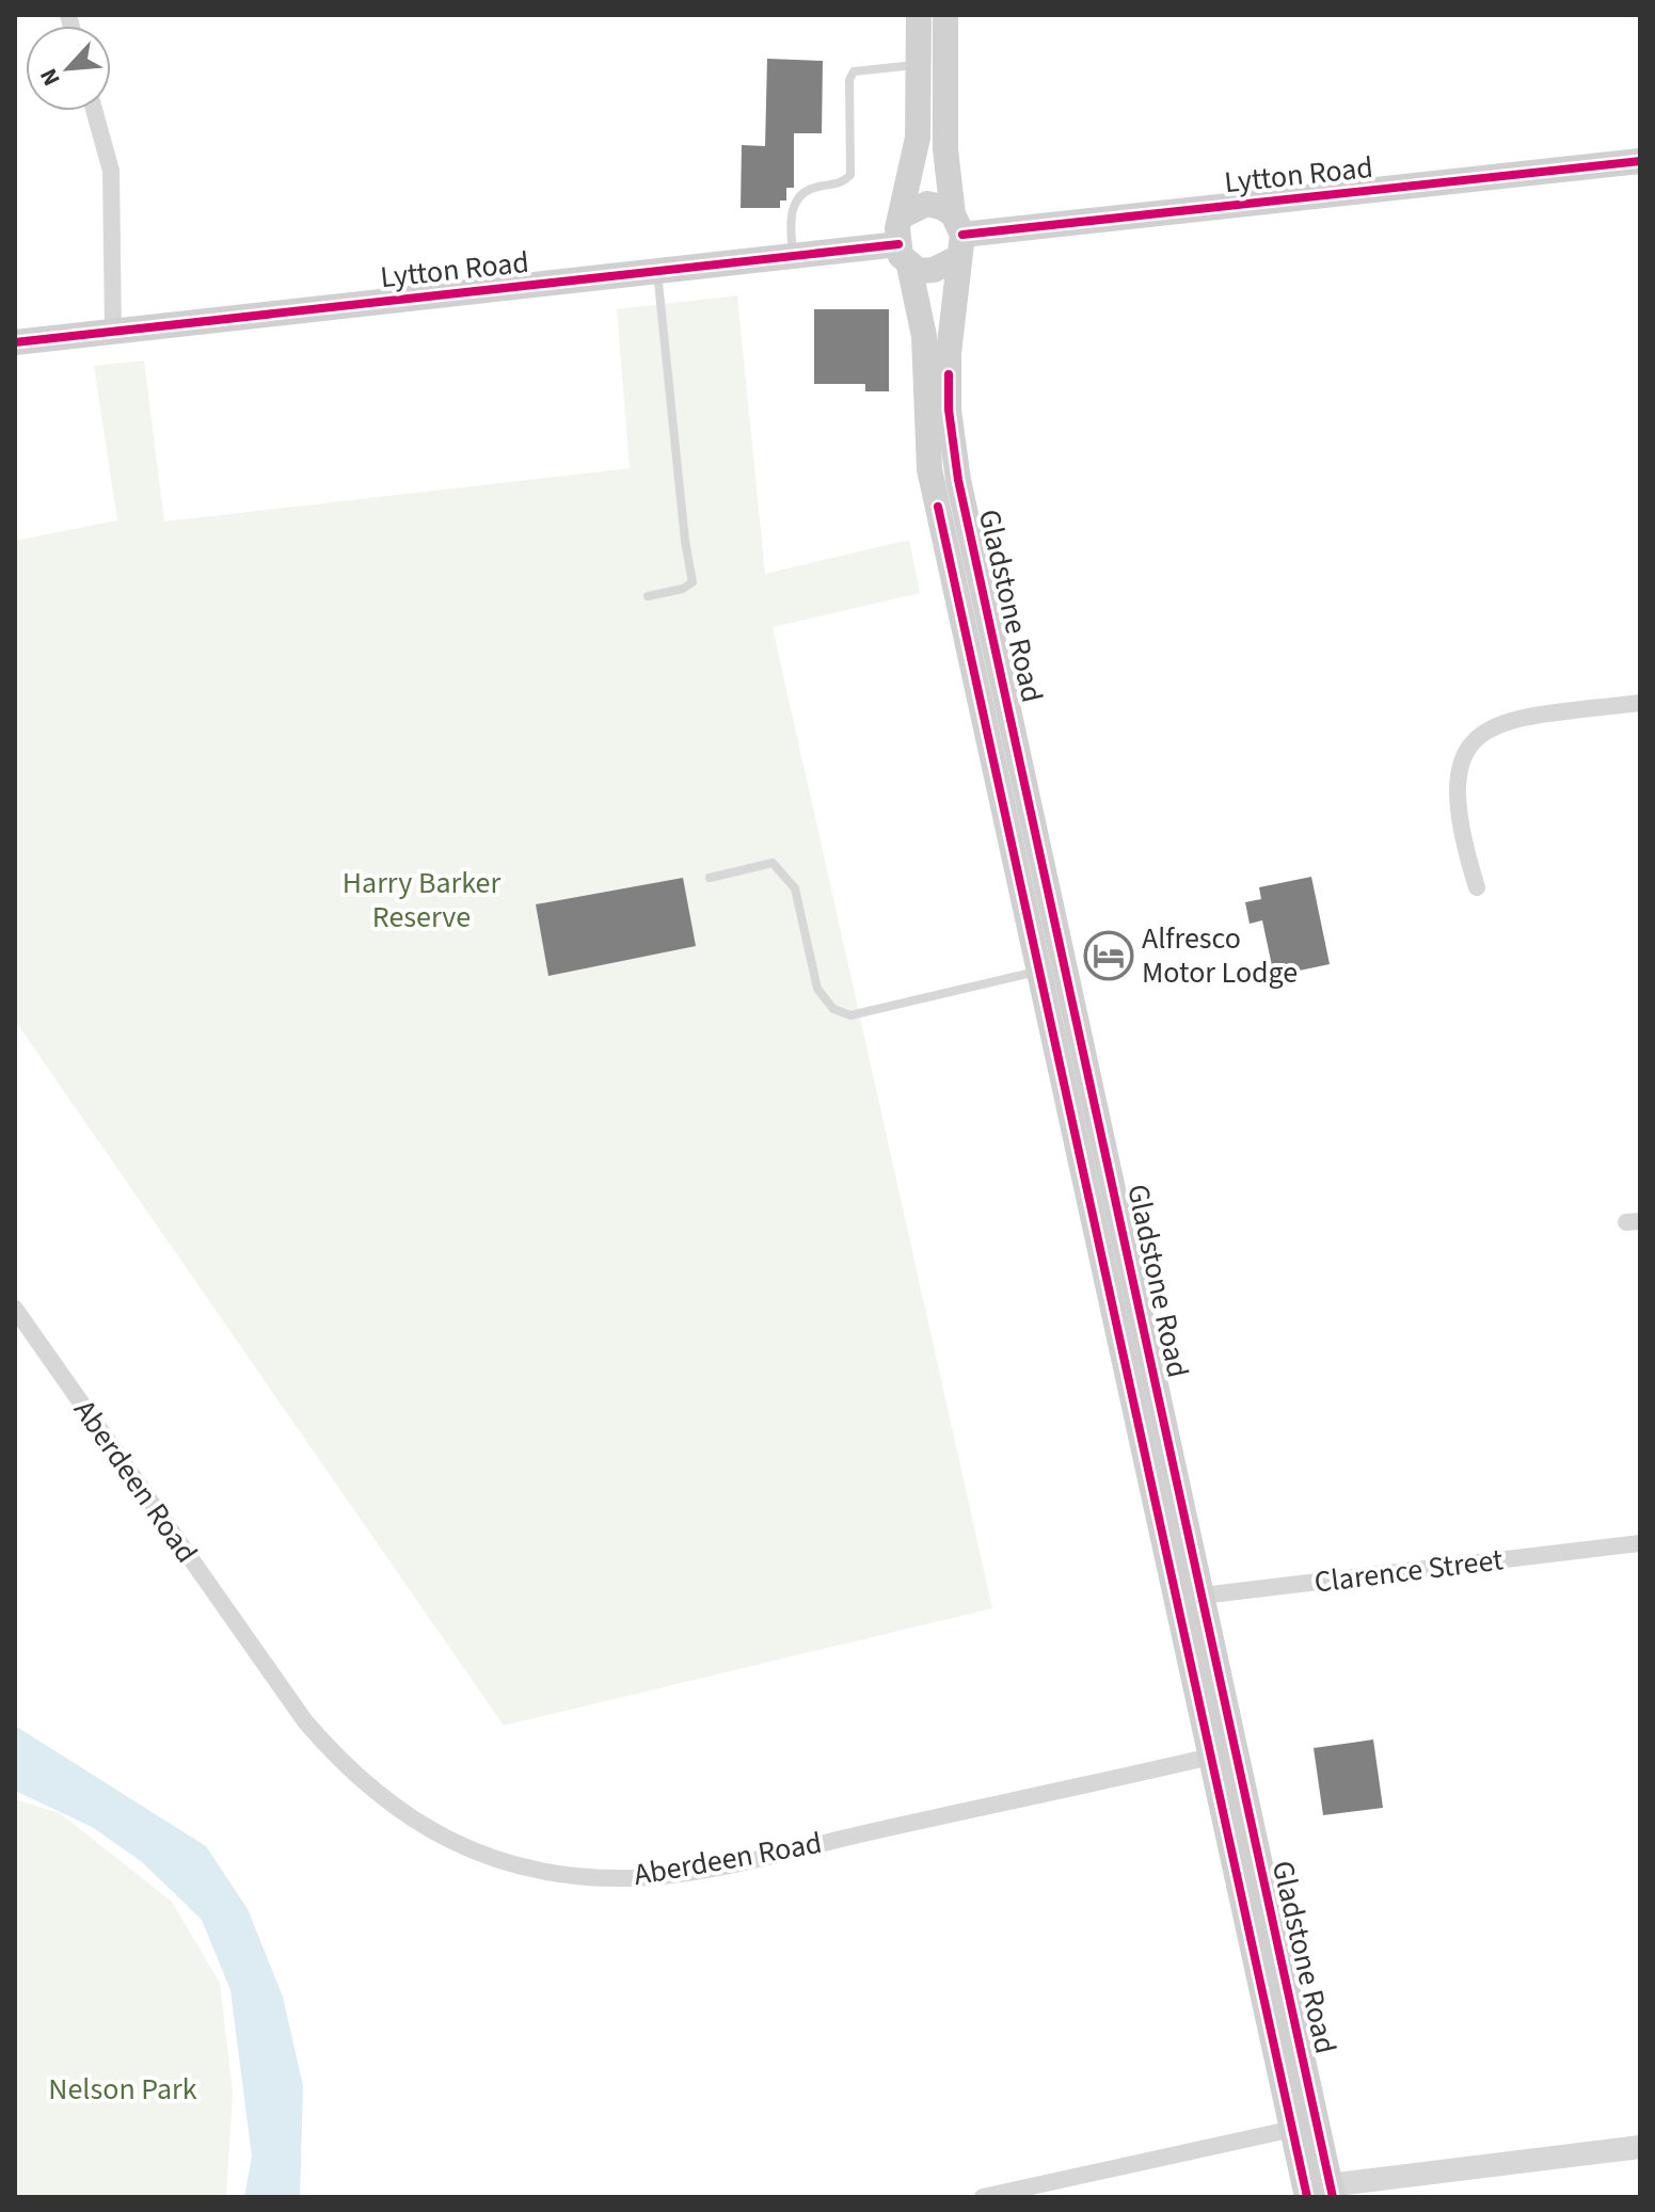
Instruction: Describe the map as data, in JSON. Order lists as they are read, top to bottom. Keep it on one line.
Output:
{"streets":{"main road":["Lytton Road","Gladstone Road"],"street":["Aberdeen Road","Clarence Street"]},"crossings":[["Lytton Road","Gladstone Road"],["Gladstone Road","Aberdeen Road"],["Gladstone Road","Clarence Street"]],"parks":["Harry Barker Reserve","Nelson Park"],"places":{"hotel":["Alfresco Motor Lodge"]},"north":"bottom left"}
